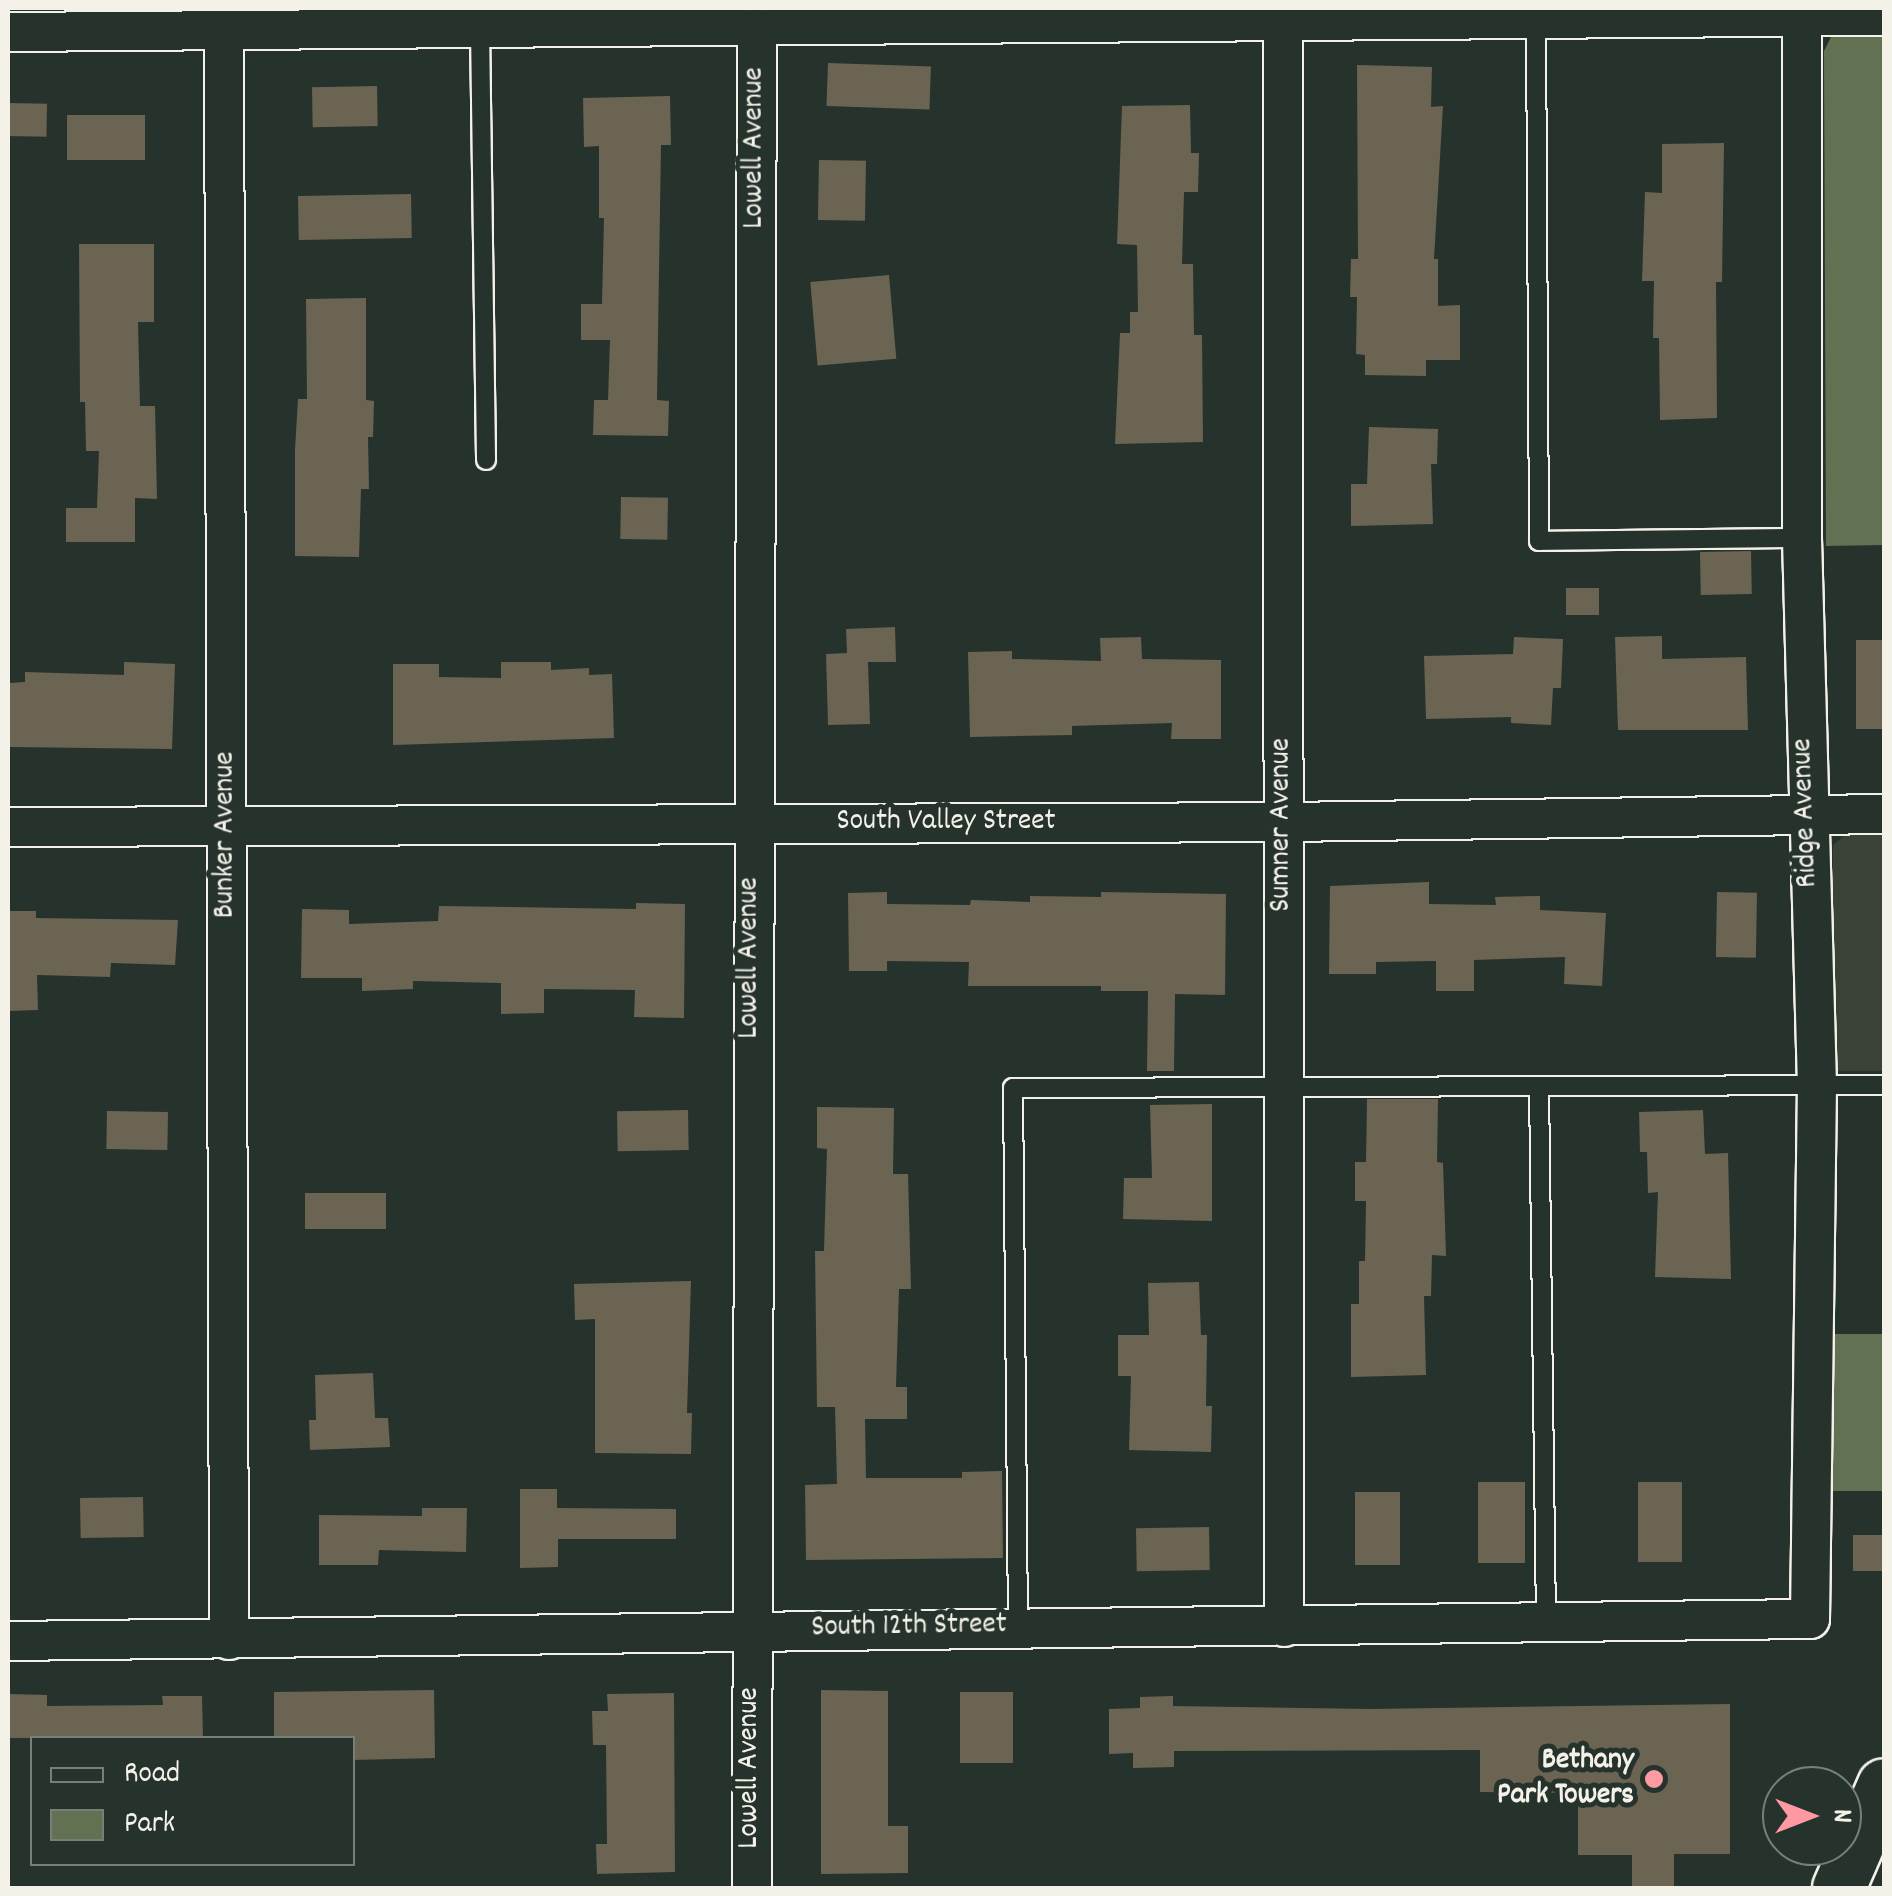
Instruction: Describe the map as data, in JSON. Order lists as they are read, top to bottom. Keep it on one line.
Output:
{"streets":{"street":["Lowell Avenue","Ridge Avenue","South Valley Street","Sumner Avenue","Bunker Avenue","South 12th Street"]},"crossings":[["Lowell Avenue","South Valley Street"],["Lowell Avenue","South 12th Street"],["Ridge Avenue","South Valley Street"],["Ridge Avenue","South 12th Street"],["South Valley Street","Sumner Avenue"],["South Valley Street","Bunker Avenue"],["Sumner Avenue","South 12th Street"],["Bunker Avenue","South 12th Street"]],"places":["Bethany Park Towers"],"legend":["Road","Park"],"north":"right"}
